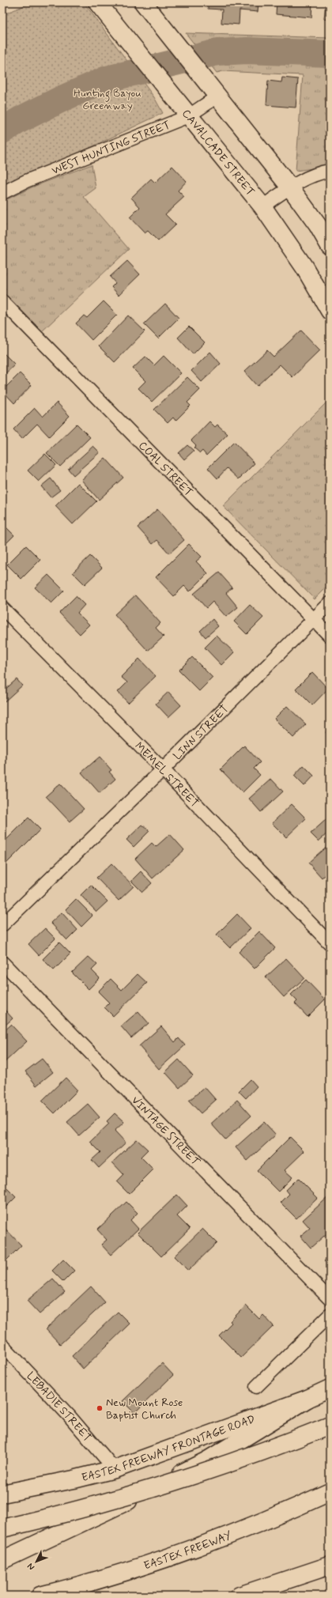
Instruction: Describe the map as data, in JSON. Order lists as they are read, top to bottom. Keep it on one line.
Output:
{"streets":{"main road":["CAVALCADE STREET","EASTEX FREEWAY FRONTAGE ROAD","EASTEX FREEWAY"],"street":["WEST HUNTING STREET","COAL STREET","LINN STREET","MEMEL STREET","VINTAGE STREET","LEBADIE STREET"]},"crossings":[["WEST HUNTING STREET","CAVALCADE STREET"],["COAL STREET","LINN STREET"],["LINN STREET","MEMEL STREET"],["LEBADIE STREET","EASTEX FREEWAY FRONTAGE ROAD"]],"parks":["Hunting Bayou Greenway"],"places":["New Mount Rose Baptist Church"],"north":"bottom left"}
